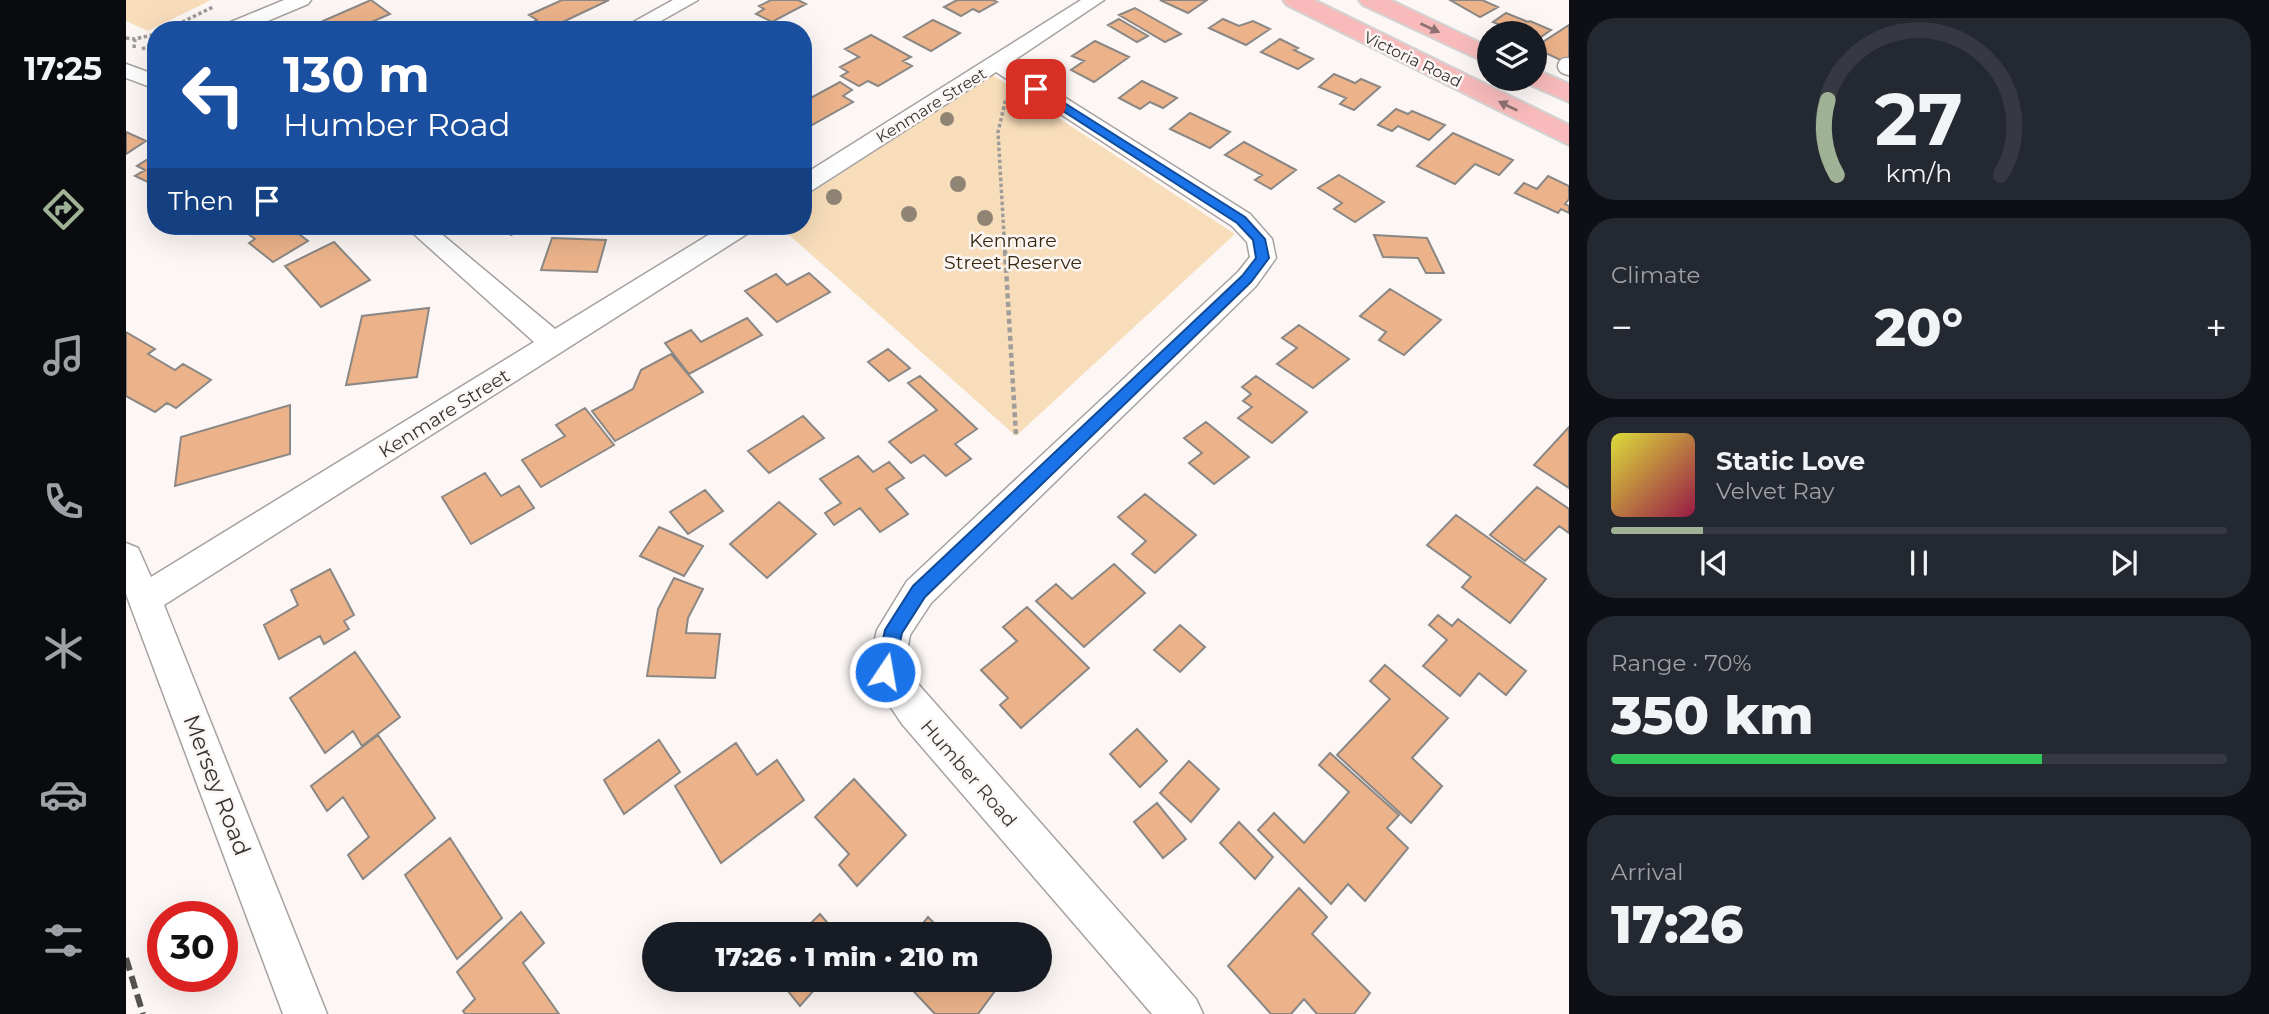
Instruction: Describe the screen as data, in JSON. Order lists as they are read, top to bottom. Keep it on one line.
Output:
{"streets":{"highway":["Victoria Road"],"street":["Kenmare Street","Humber Road","Mersey Road"]},"crossings":[["Kenmare Street","Humber Road"],["Kenmare Street","Mersey Road"]],"parks":["Kenmare Street Reserve"],"page":{"tabs":"17:25","turn":["130 m","Humber Road"],"then":"Then","tile":["Climate",["Range · 70%","350 km"],["Arrival","17:26"]],"heat":["−","20°","+"],"song":["Static Love","Velvet Ray"],"limit":"30","trip":"17:26 · 1 min · 210 m","gauge":["27","km/h"]}}
